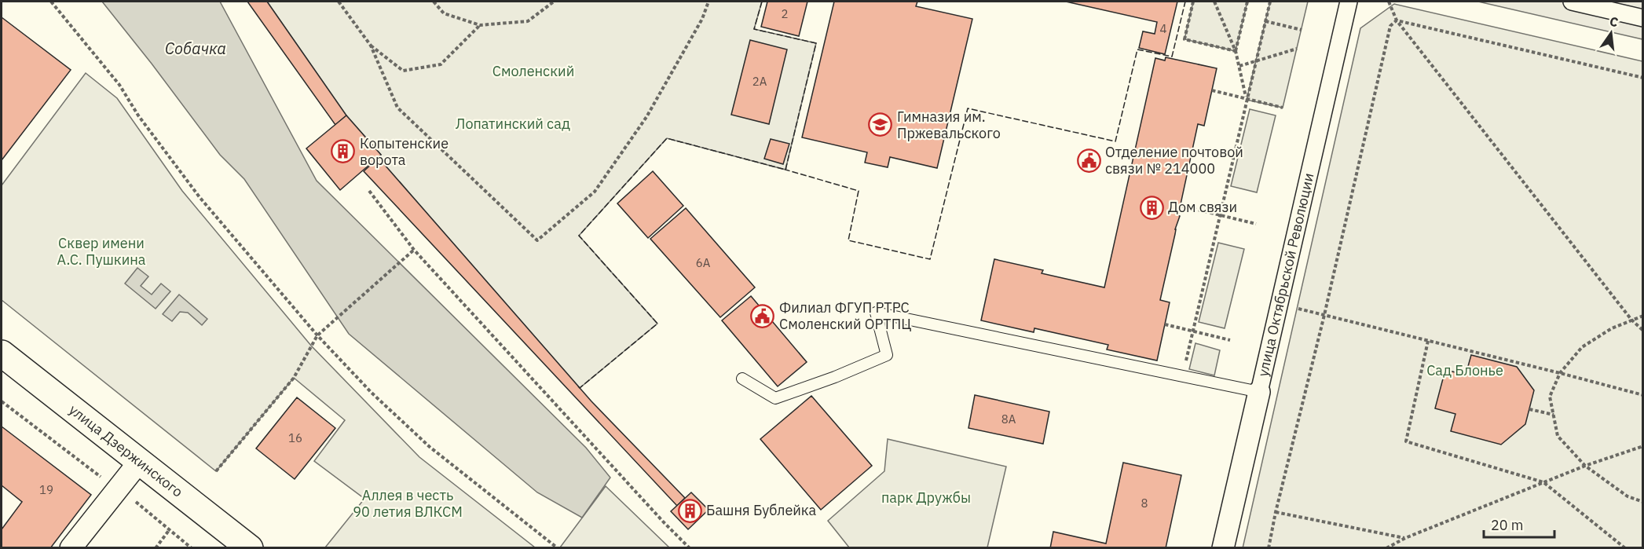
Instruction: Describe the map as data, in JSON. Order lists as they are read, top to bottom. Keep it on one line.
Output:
{"streets":{"main road":["улица Дзержинского"],"street":["улица Октябрьской Революции"]},"water":["Собачка"],"parks":["Смоленский","Лопатинский сад","Cквер имени А.С. Пушкина","Сад Блонье","Аллея в честь 90 летия ВЛКСМ","парк Дружбы"],"places":{"school or university":["Гимназия им. Пржевальского"],"building":["Копытенские ворота","Дом связи","Башня Бублейка"],"public building":["Отделение почтовой связи № 214000","Филиал ФГУП РТРС Смоленский ОРТПЦ"]},"house_numbers":["2","4","2А","6А","8А","16","19","8"],"scale_bar":"20 m","north":"top"}
